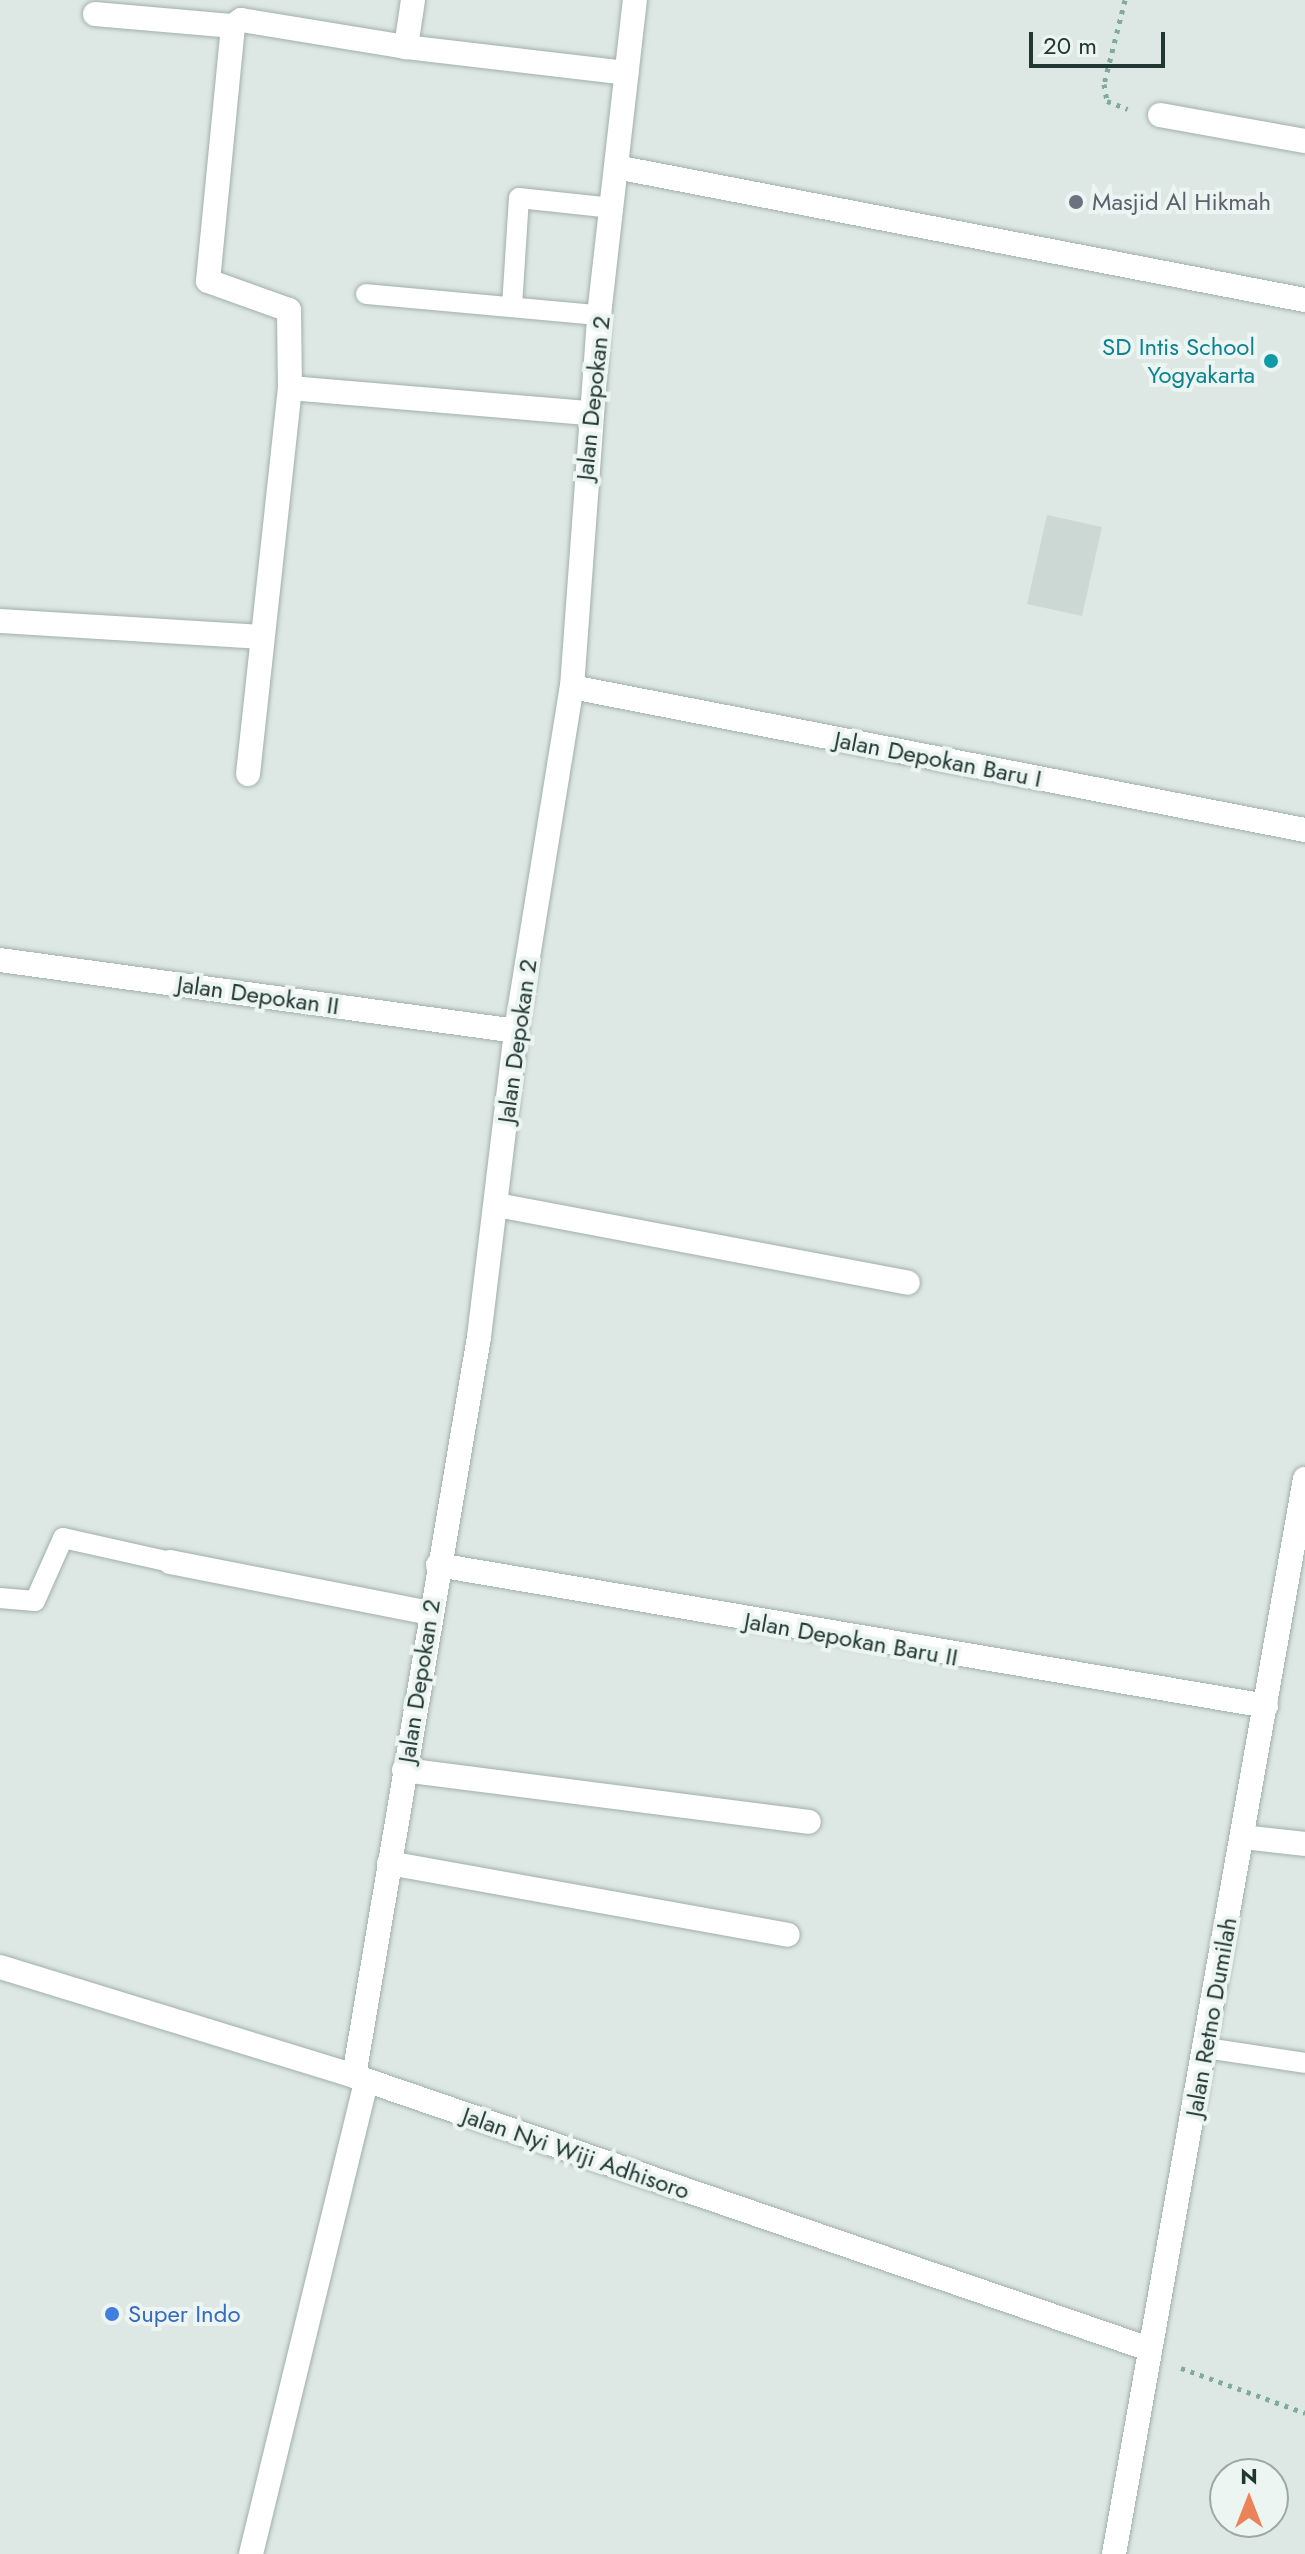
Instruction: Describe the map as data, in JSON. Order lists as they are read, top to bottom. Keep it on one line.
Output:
{"streets":{"street":["Jalan Depokan 2","Jalan Depokan Baru I","Jalan Depokan II","Jalan Depokan Baru II","Jalan Retno Dumilah","Jalan Nyi Wiji Adhisoro"]},"crossings":[["Jalan Depokan 2","Jalan Depokan Baru I"],["Jalan Depokan 2","Jalan Depokan II"],["Jalan Depokan 2","Jalan Depokan Baru II"],["Jalan Depokan 2","Jalan Nyi Wiji Adhisoro"],["Jalan Depokan Baru II","Jalan Retno Dumilah"],["Jalan Retno Dumilah","Jalan Nyi Wiji Adhisoro"]],"places":["Masjid Al Hikmah","SD Intis School Yogyakarta","Super Indo"],"scale_bar":"20 m","north":"top"}
